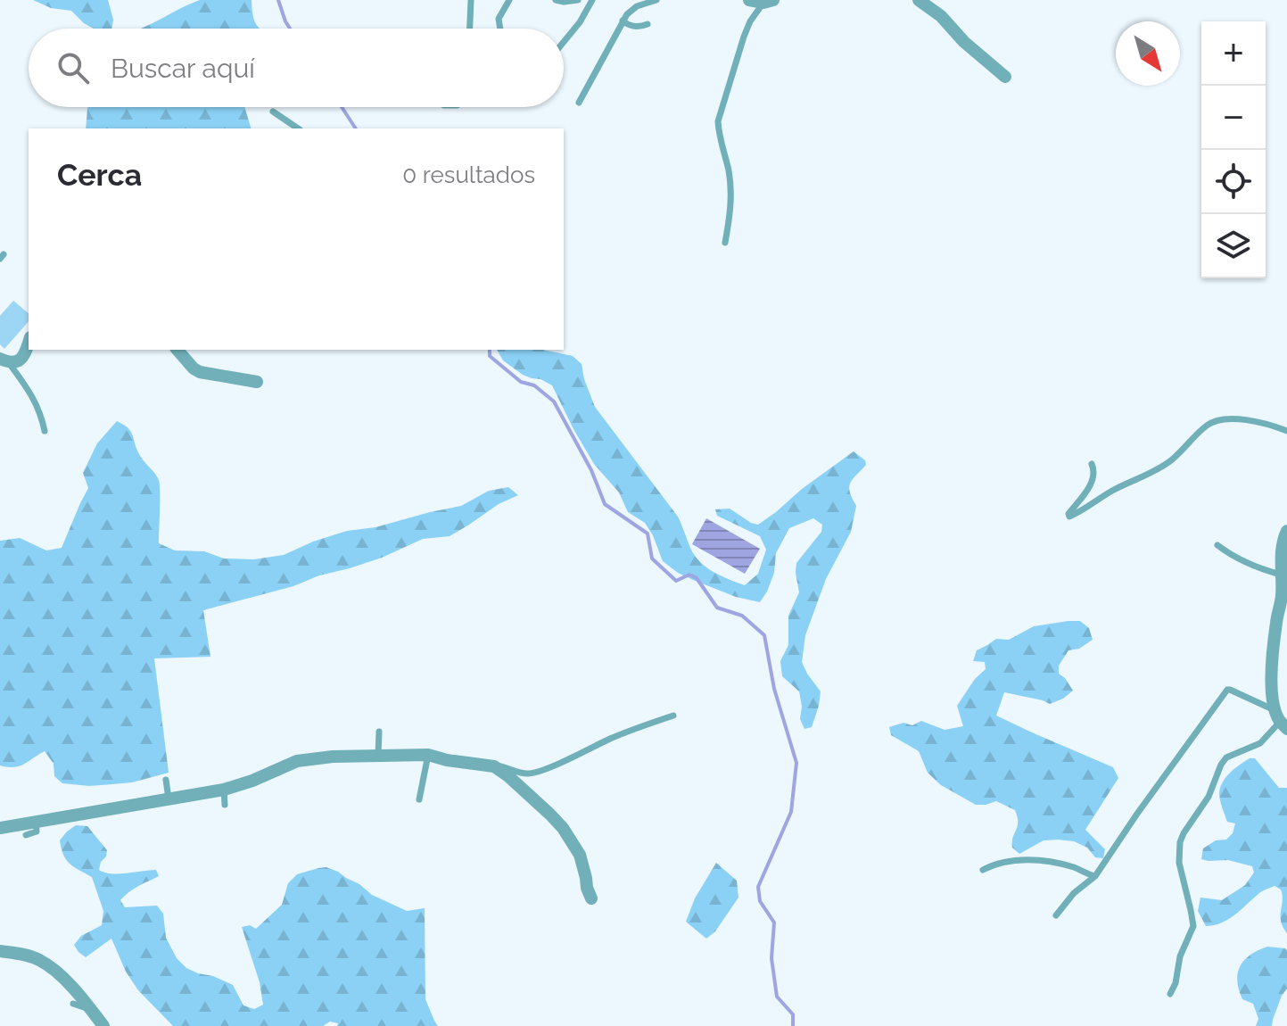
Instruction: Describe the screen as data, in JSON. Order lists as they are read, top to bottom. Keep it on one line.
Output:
{"north":"bottom right","page":{"map_buttons":["+","−"],"search":"Buscar aquí","heading":["Cerca","0 resultados"]}}
